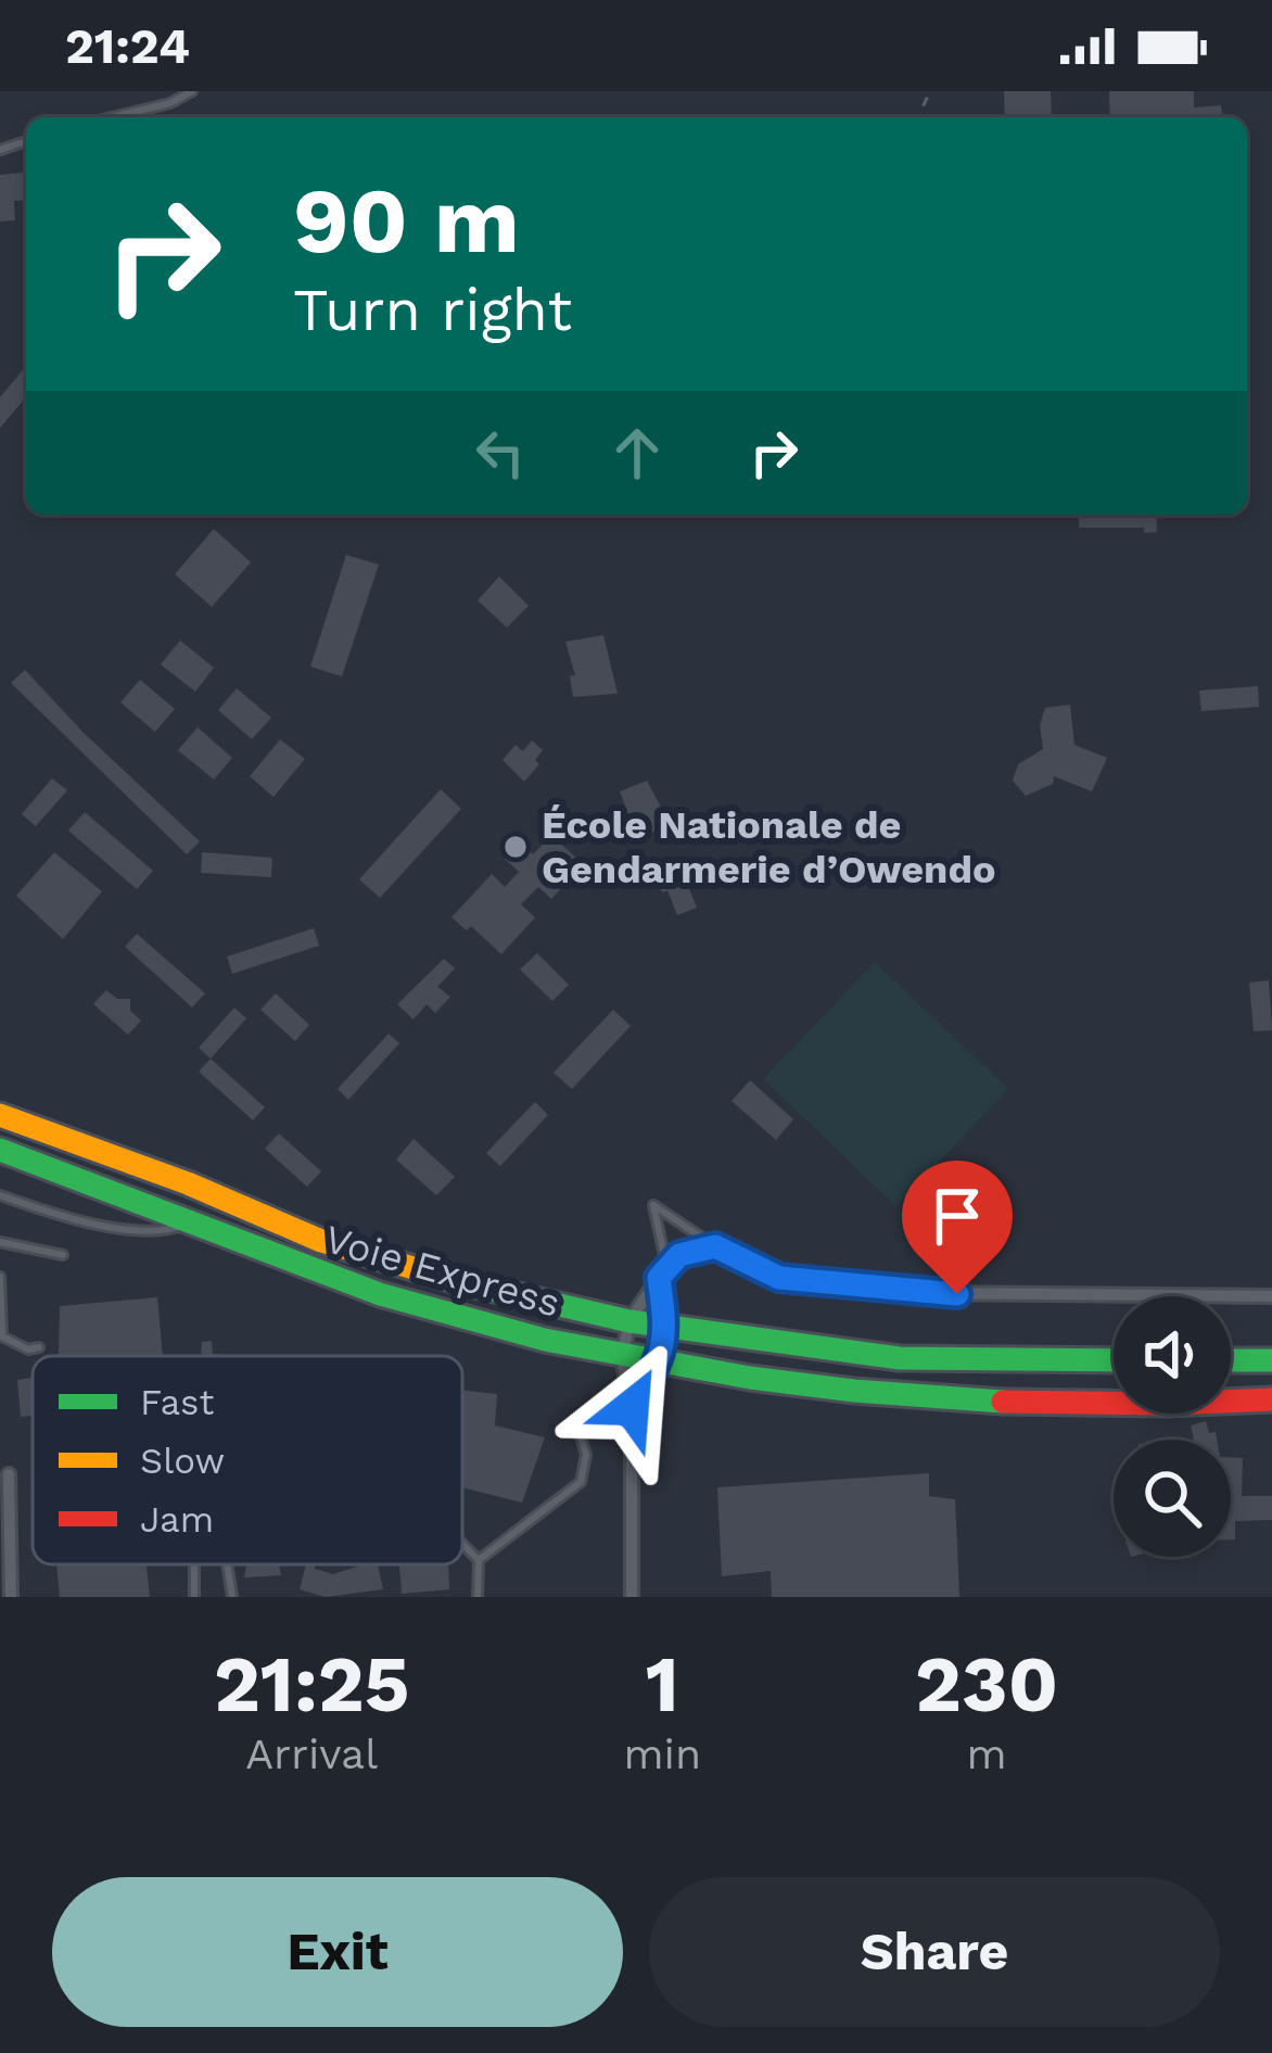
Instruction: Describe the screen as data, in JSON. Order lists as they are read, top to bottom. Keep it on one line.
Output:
{"streets":{"highway":["Voie Express"]},"places":["École Nationale de Gendarmerie d’Owendo"],"legend":["Fast","Slow","Jam"],"page":{"status":"21:24","turn":["90 m","Turn right"],"eta":["21:25","Arrival","1","min","230","m"],"buttons":["Exit","Share"]}}
